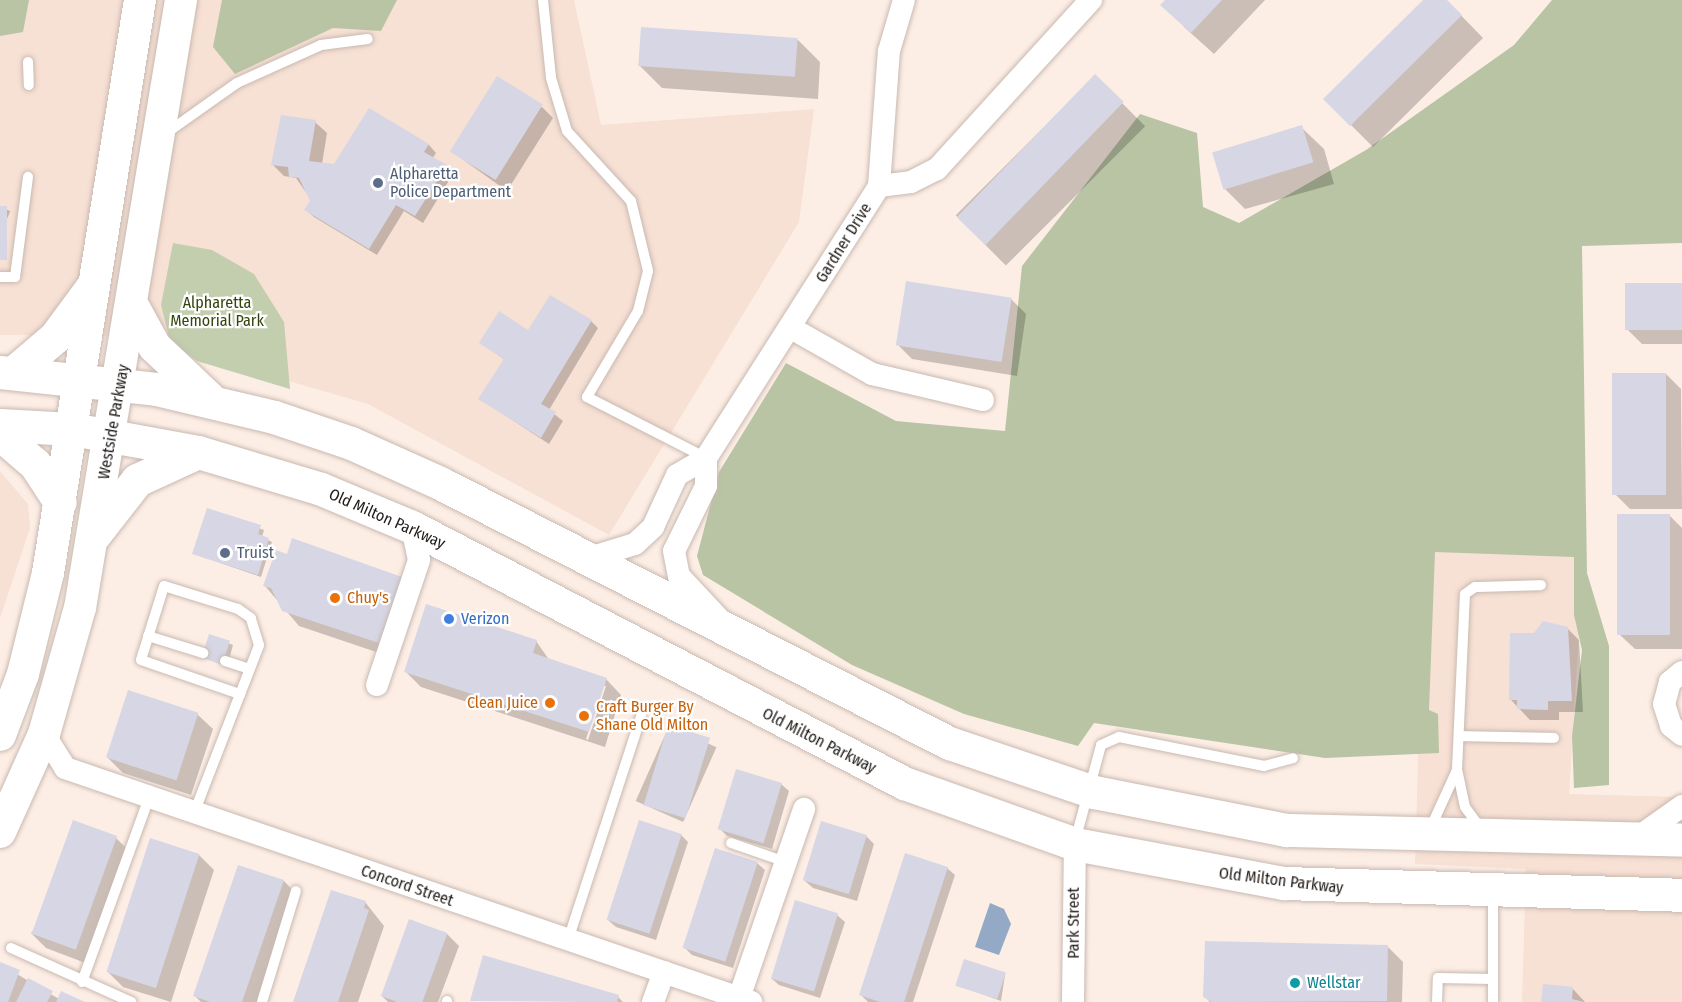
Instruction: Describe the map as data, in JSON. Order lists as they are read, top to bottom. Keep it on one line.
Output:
{"streets":{"highway":["Old Milton Parkway"],"main road":["Westside Parkway"],"street":["Gardner Drive","Concord Street","Park Street"]},"crossings":[["Westside Parkway","Old Milton Parkway"],["Old Milton Parkway","Park Street"]],"parks":["Alpharetta Memorial Park"],"places":["Alpharetta Police Department","Truist","Chuy's","Verizon","Clean Juice","Craft Burger By Shane Old Milton","Wellstar"]}
